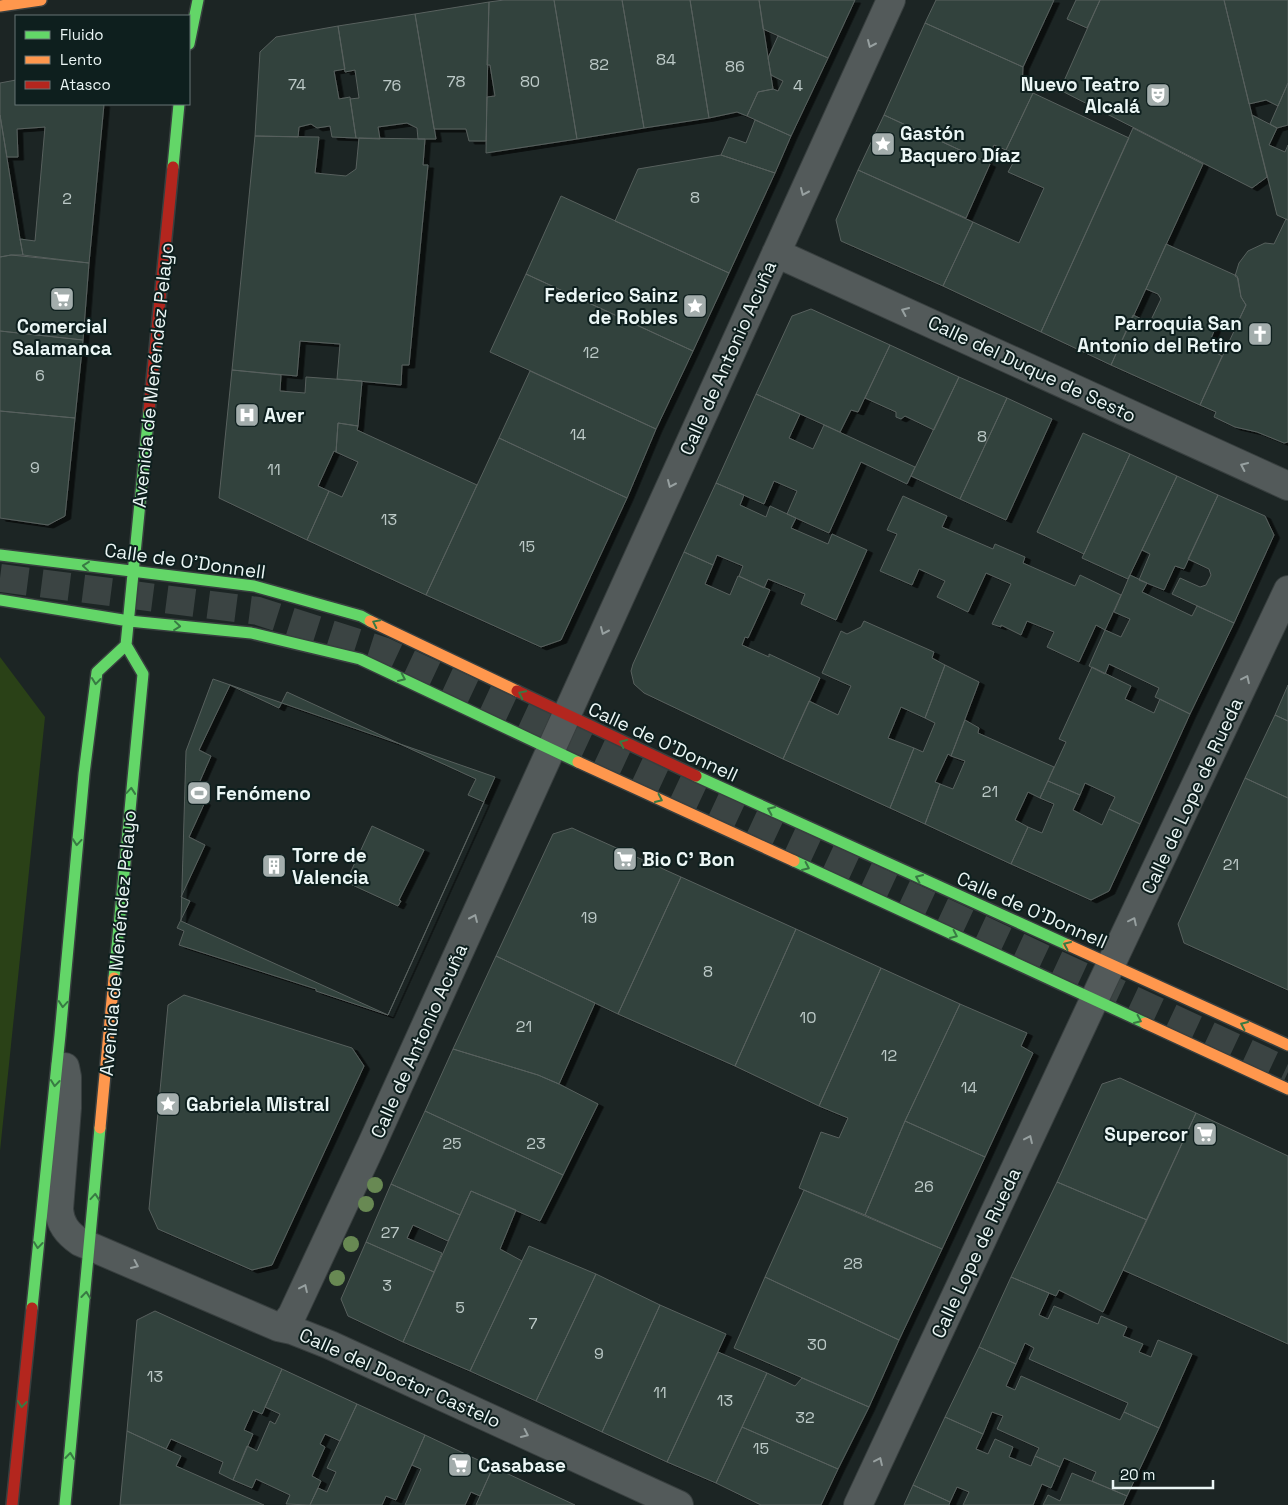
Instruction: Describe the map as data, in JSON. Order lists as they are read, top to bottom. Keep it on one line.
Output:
{"streets":{"main road":["Avenida de Menéndez Pelayo","Calle de O'Donnell"],"street":["Calle de Antonio Acuña","Calle del Duque de Sesto","Calle de Lope de Rueda","Calle Lope de Rueda","Calle del Doctor Castelo"]},"crossings":[["Calle de Antonio Acuña","Calle del Duque de Sesto"],["Calle de Antonio Acuña","Calle de O'Donnell"],["Calle de Antonio Acuña","Calle del Doctor Castelo"],["Avenida de Menéndez Pelayo","Calle de O'Donnell"],["Avenida de Menéndez Pelayo","Calle del Doctor Castelo"],["Calle de O'Donnell","Calle de Lope de Rueda"],["Calle de Lope de Rueda","Calle Lope de Rueda"]],"one_way":["Calle del Duque de Sesto","Calle de Lope de Rueda","Calle Lope de Rueda","Calle del Doctor Castelo"],"places":{"theatre":["Nuevo Teatro Alcalá"],"place":["Gastón Baquero Díaz","Federico Sainz de Robles","Gabriela Mistral"],"supermarket":["Comercial Salamanca","Bio C' Bon","Supercor","Casabase"],"church":["Parroquia San Antonio del Retiro"],"hospital":["Aver"],"sports":["Fenómeno"],"building":["Torre de Valencia"]},"house_numbers":["84","82","86","78","80","74","76","4","8","2","12","6","14","8","9","11","13","15","21","21","19","8","10","21","12","14","25","23","26","27","28","3","5","7","30","9","13","11","13","32","15"],"legend":["Fluido","Lento","Atasco"],"scale_bar":"20 m"}
